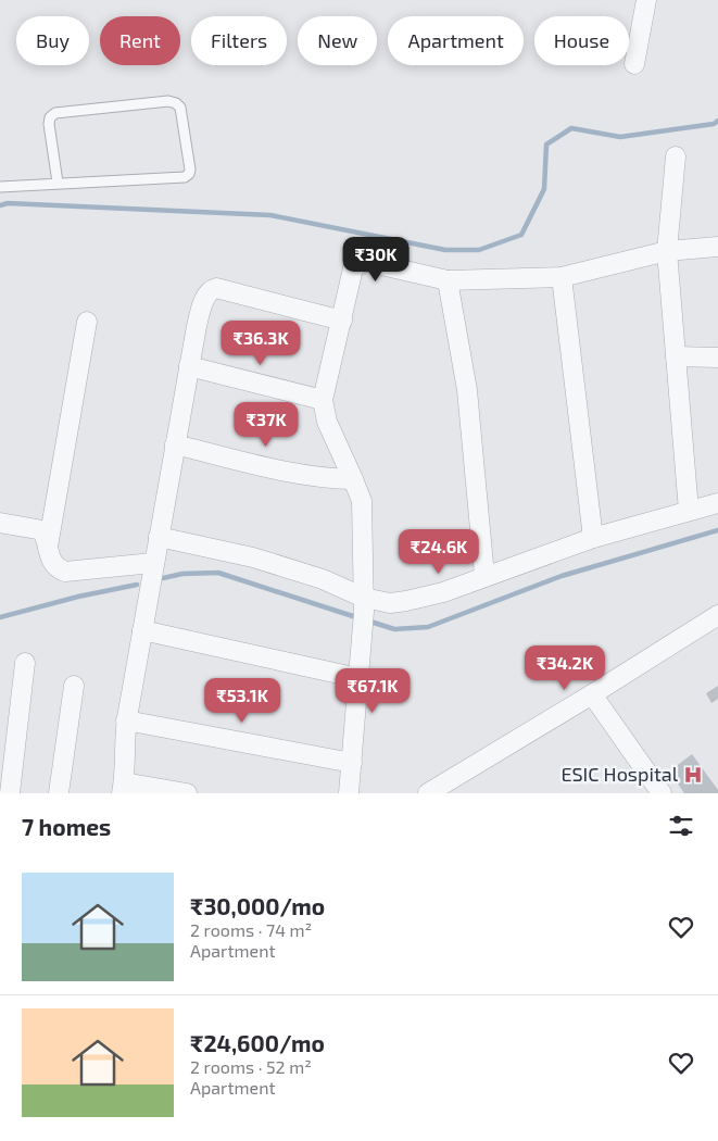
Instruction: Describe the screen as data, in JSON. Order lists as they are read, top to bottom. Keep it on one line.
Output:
{"places":{"hospital":["ESIC Hospital"]},"page":{"chip":["Buy","Rent","Filters","New","Apartment","House"],"price":["₹30K","₹36.3K","₹37K","₹24.6K","₹34.2K","₹67.1K","₹53.1K"],"heading":"7 homes","list":[{"name":"₹30,000/mo","note":"2 rooms · 74 m² · Apartment"},{"name":"₹24,600/mo","note":"2 rooms · 52 m² · Apartment"}]}}
